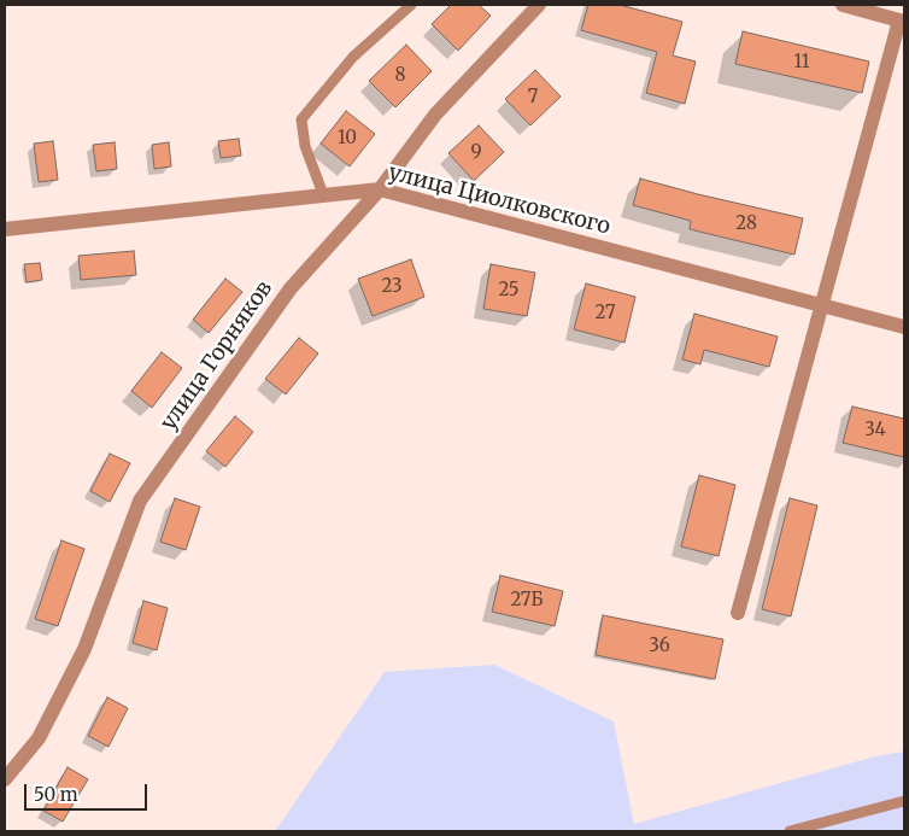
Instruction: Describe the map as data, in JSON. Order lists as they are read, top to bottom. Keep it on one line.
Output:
{"streets":{"street":["улица Циолковского","улица Горняков"]},"crossings":[["улица Циолковского","улица Горняков"]],"house_numbers":["11","8","7","10","9","28","23","25","27","34","27Б","36"],"scale_bar":"50 m"}
